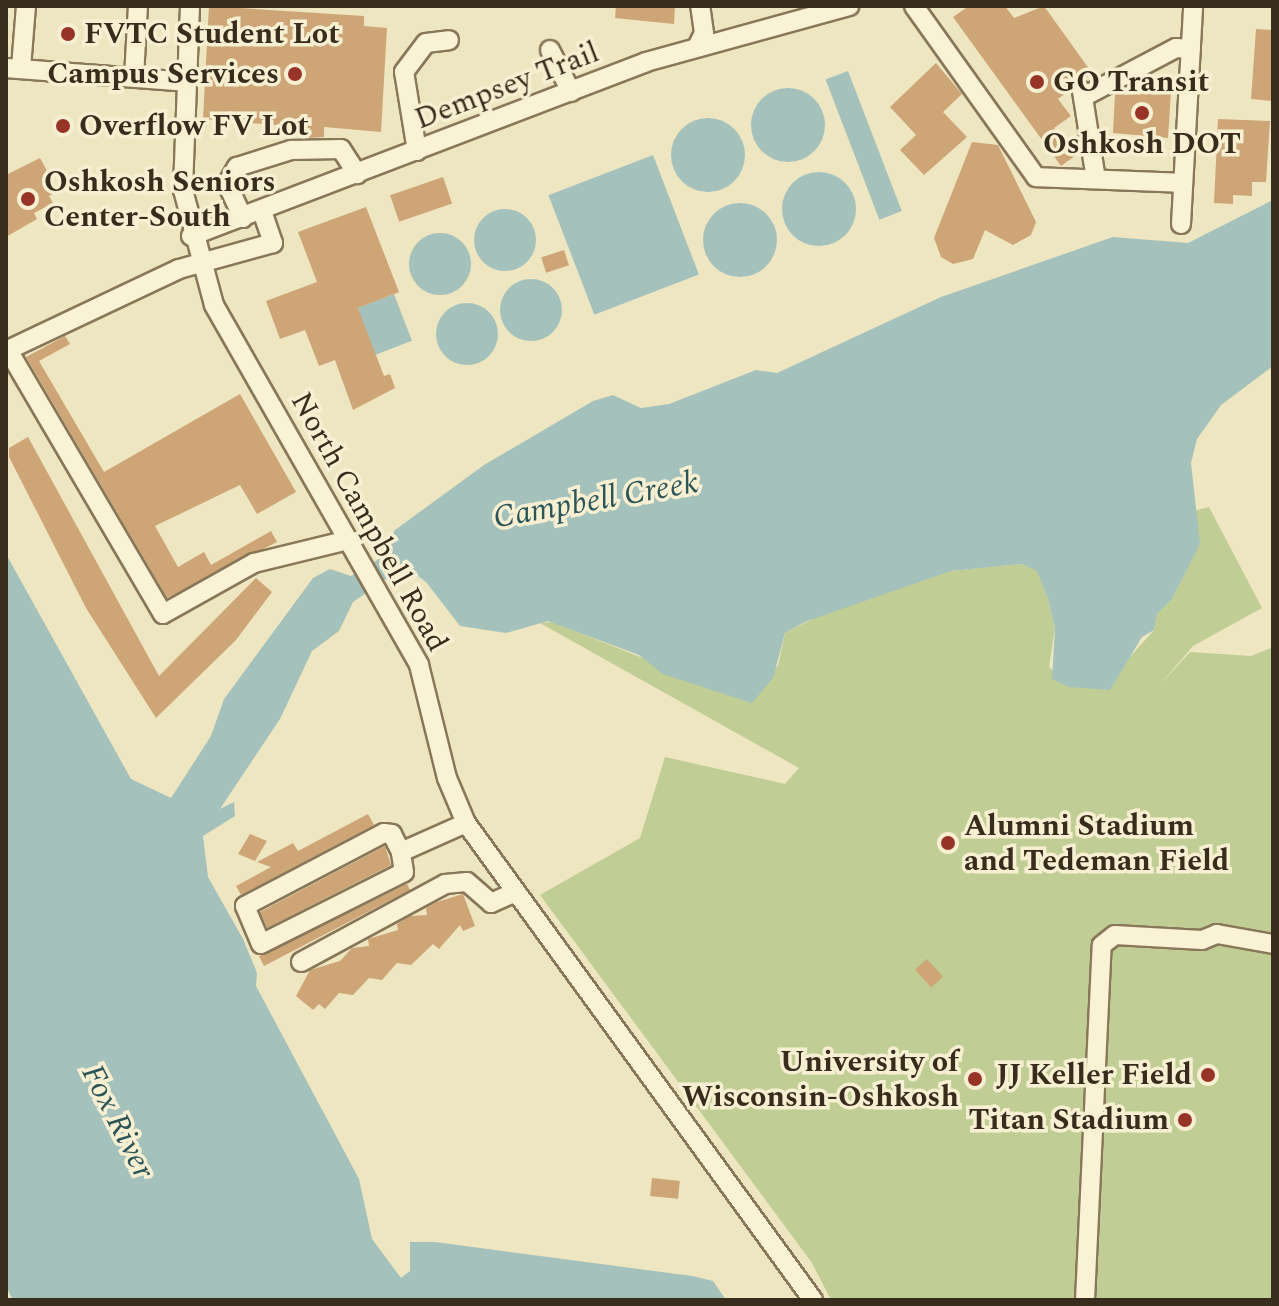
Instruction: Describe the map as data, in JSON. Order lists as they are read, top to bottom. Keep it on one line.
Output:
{"streets":{"street":["Dempsey Trail","North Campbell Road"]},"crossings":[["Dempsey Trail","North Campbell Road"]],"water":["Campbell Creek","Fox River"],"places":["FVTC Student Lot","Campus Services","GO Transit","Oshkosh DOT","Overflow FV Lot","Oshkosh Seniors Center-South","Alumni Stadium and Tedeman Field","JJ Keller Field","University of Wisconsin-Oshkosh","Titan Stadium"]}
